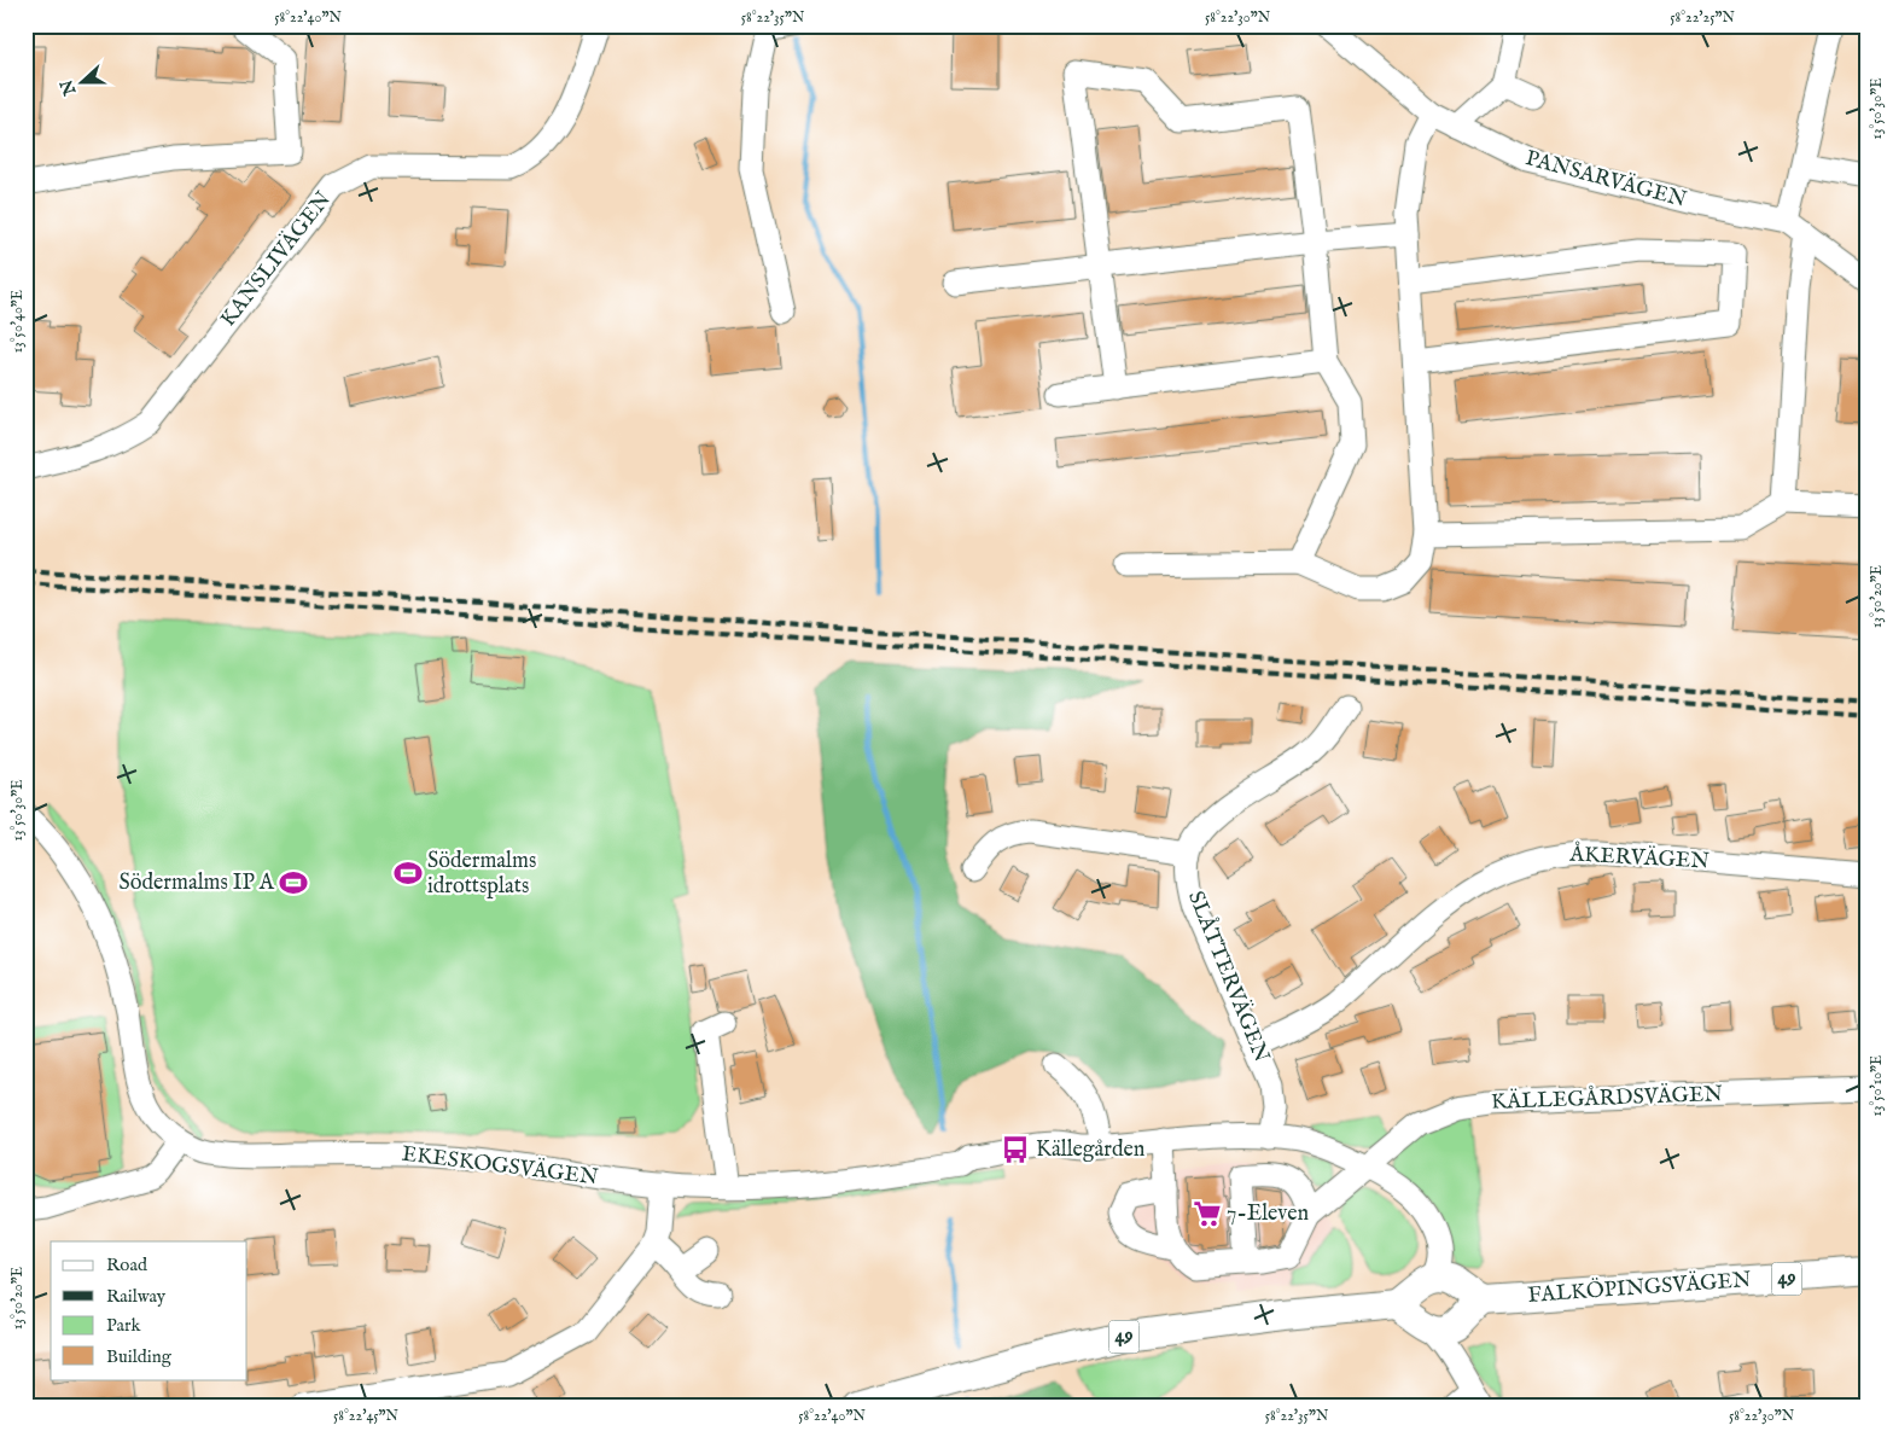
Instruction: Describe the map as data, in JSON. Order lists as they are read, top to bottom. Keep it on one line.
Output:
{"streets":{"main road":["49","FALKÖPINGSVÄGEN"],"street":["PANSARVÄGEN","KANSLIVÄGEN","ÅKERVÄGEN","SLÅTTERVÄGEN","KÄLLEGÅRDSVÄGEN","EKESKOGSVÄGEN"]},"crossings":[["ÅKERVÄGEN","SLÅTTERVÄGEN"],["SLÅTTERVÄGEN","EKESKOGSVÄGEN"],["KÄLLEGÅRDSVÄGEN","EKESKOGSVÄGEN"],["EKESKOGSVÄGEN","FALKÖPINGSVÄGEN"]],"places":{"sports":["Södermalms idrottsplats","Södermalms IP A"],"bus stop":["Källegården"],"supermarket":["7-Eleven"]},"legend":["Road","Railway","Park","Building"],"north":"left","coordinates":["58°22'40\"N","58°22'35\"N","58°22'30\"N","58°22'25\"N","13°50'30\"E","13°50'40\"E","13°50'20\"E","13°50'10\"E","58°22'45\"N"]}
